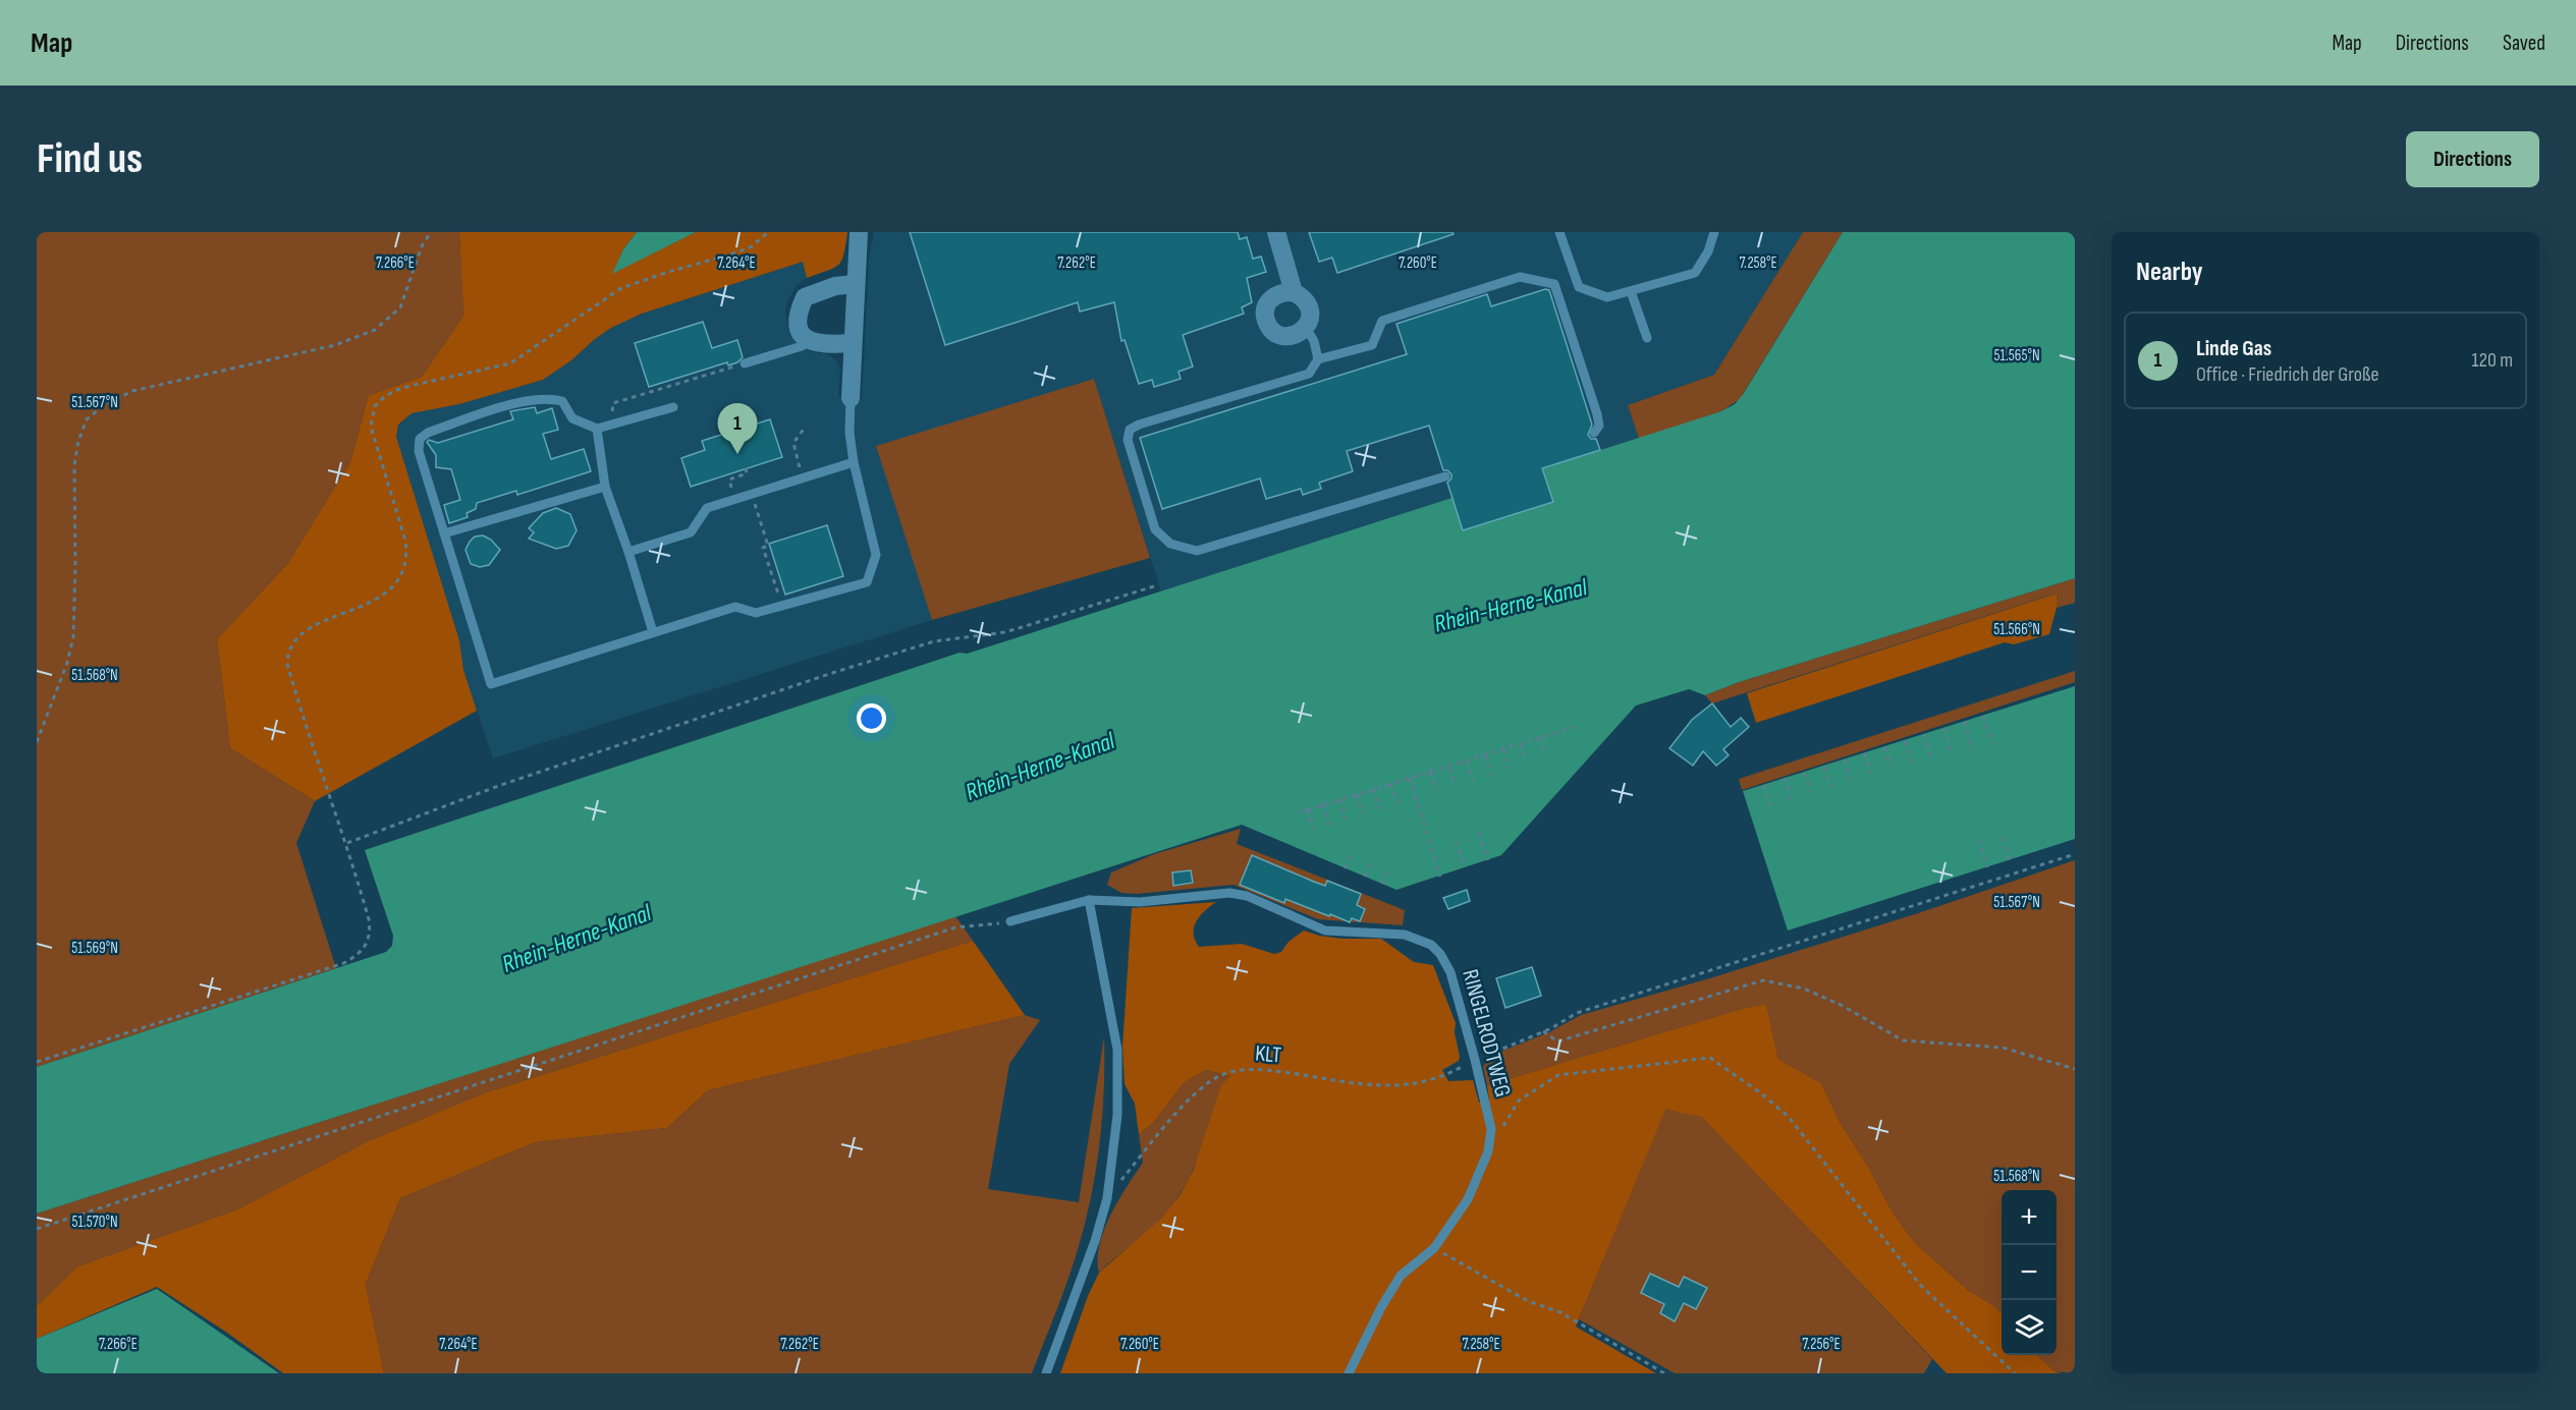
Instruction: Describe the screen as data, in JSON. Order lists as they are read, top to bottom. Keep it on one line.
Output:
{"streets":{"lane":["RINGELRODTWEG"],"path":["KLT"]},"crossings":[["RINGELRODTWEG","KLT"]],"water":["Rhein-Herne-Kanal"],"page":{"header":"Map","nav":["Map","Directions","Saved"],"buttons":"Directions","title":"Find us","heading":"Nearby","list":[{"mark":"1","name":"Linde Gas","note":"Office · Friedrich der Große","value":"120 m"}],"pins":"1","map_buttons":["+","−"]},"coordinates":["7.266°E","7.264°E","7.262°E","7.260°E","7.258°E","51.565°N","51.567°N","51.566°N","51.568°N","51.569°N","51.570°N","7.256°E"]}
